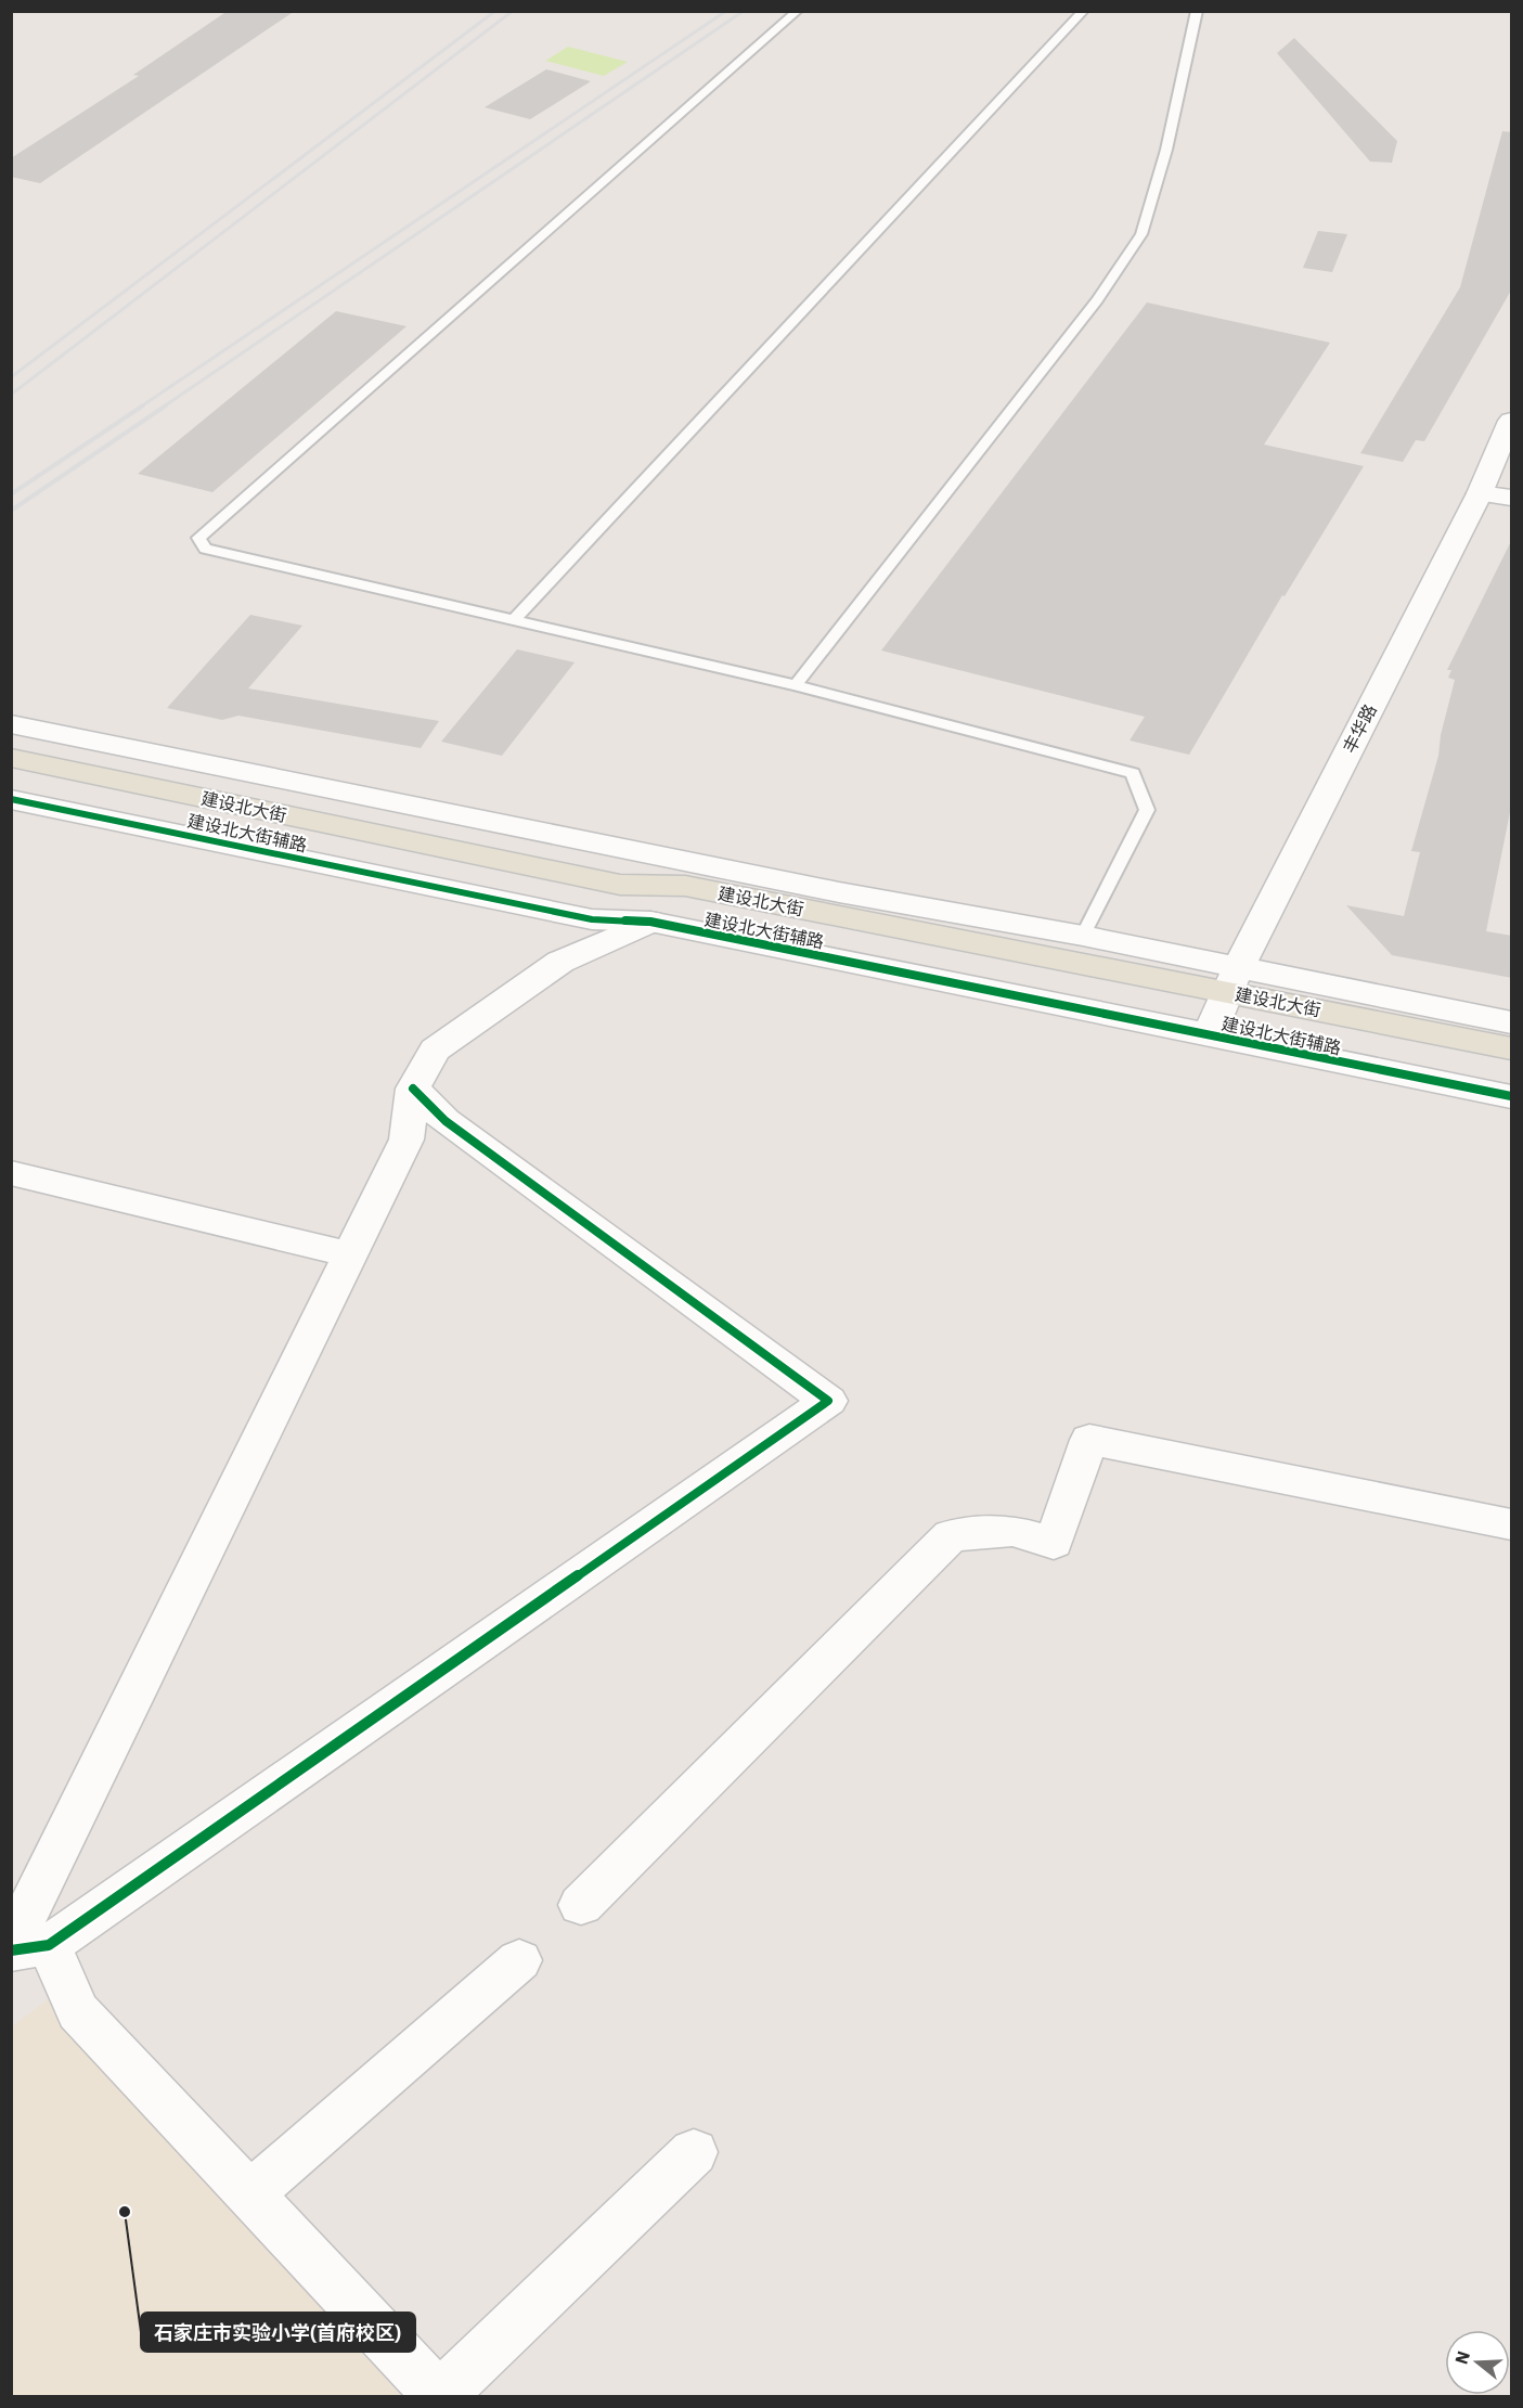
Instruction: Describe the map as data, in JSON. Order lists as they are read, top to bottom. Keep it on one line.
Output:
{"streets":{"main road":["建设北大街"],"street":["丰华路","建设北大街辅路"]},"crossings":[["丰华路","建设北大街"],["丰华路","建设北大街辅路"],["建设北大街","建设北大街辅路"]],"places":["石家庄市实验小学(首府校区)"],"north":"left"}
